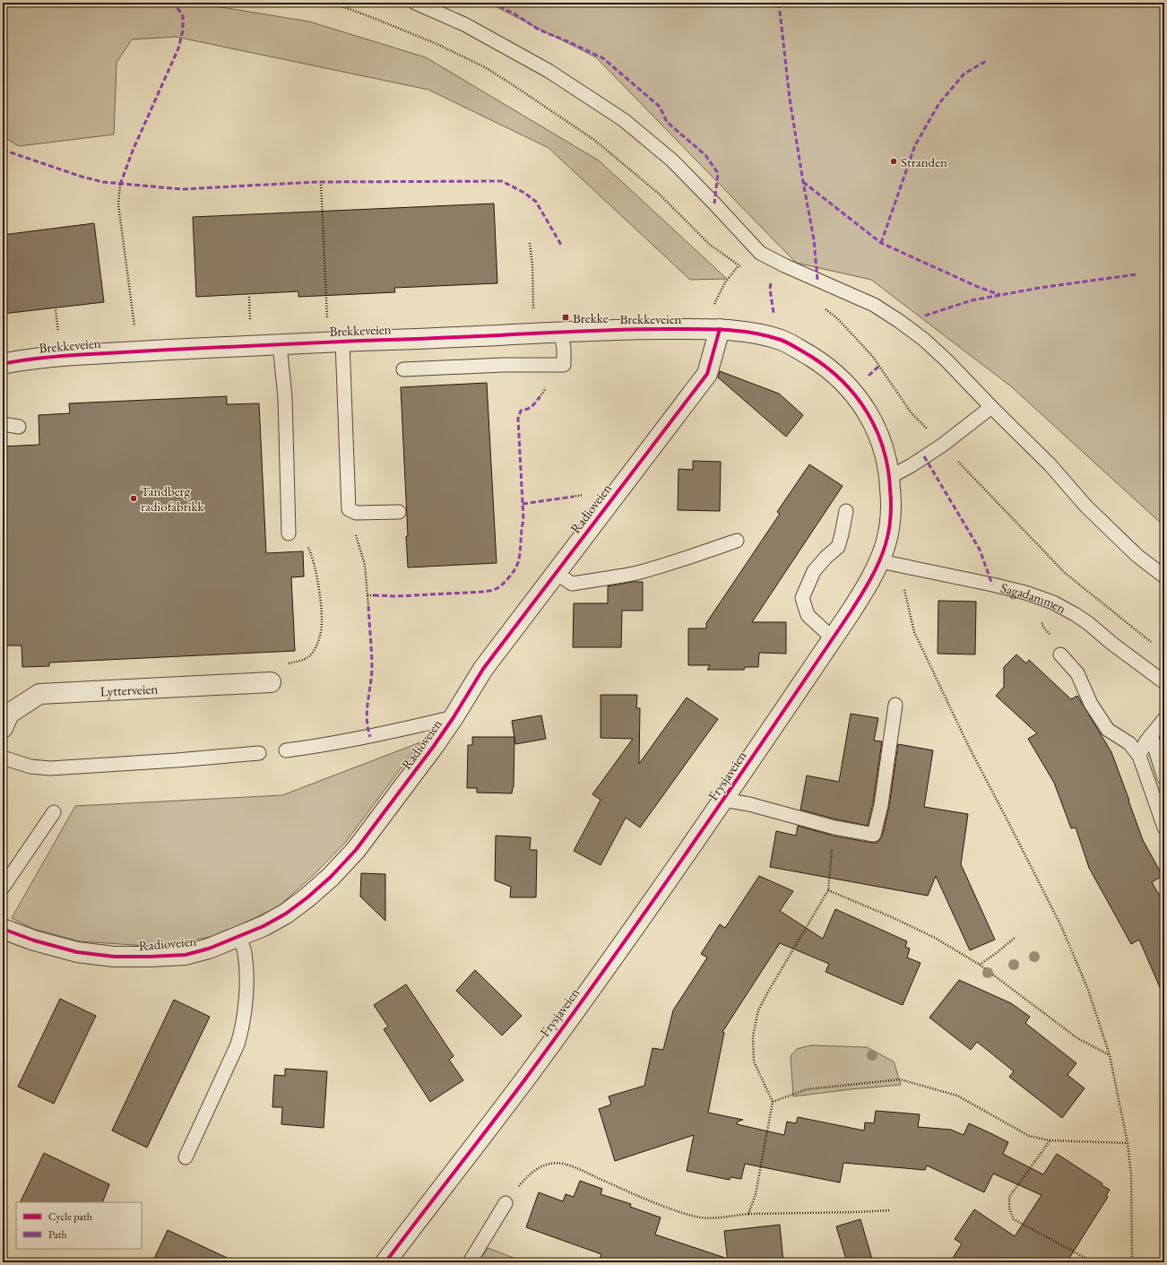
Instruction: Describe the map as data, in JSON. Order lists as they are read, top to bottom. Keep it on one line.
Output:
{"streets":{"street":["Brekkeveien","Radioveien","Lytterveien","Frysjaveien"],"lane":["Sagadammen"]},"crossings":[["Brekkeveien","Radioveien"],["Brekkeveien","Frysjaveien"],["Radioveien","Frysjaveien"],["Sagadammen","Frysjaveien"]],"places":{"other":["Stranden","Tandberg radiofabrikk"],"transit":["Brekke"]},"legend":["Cycle path","Path"]}
